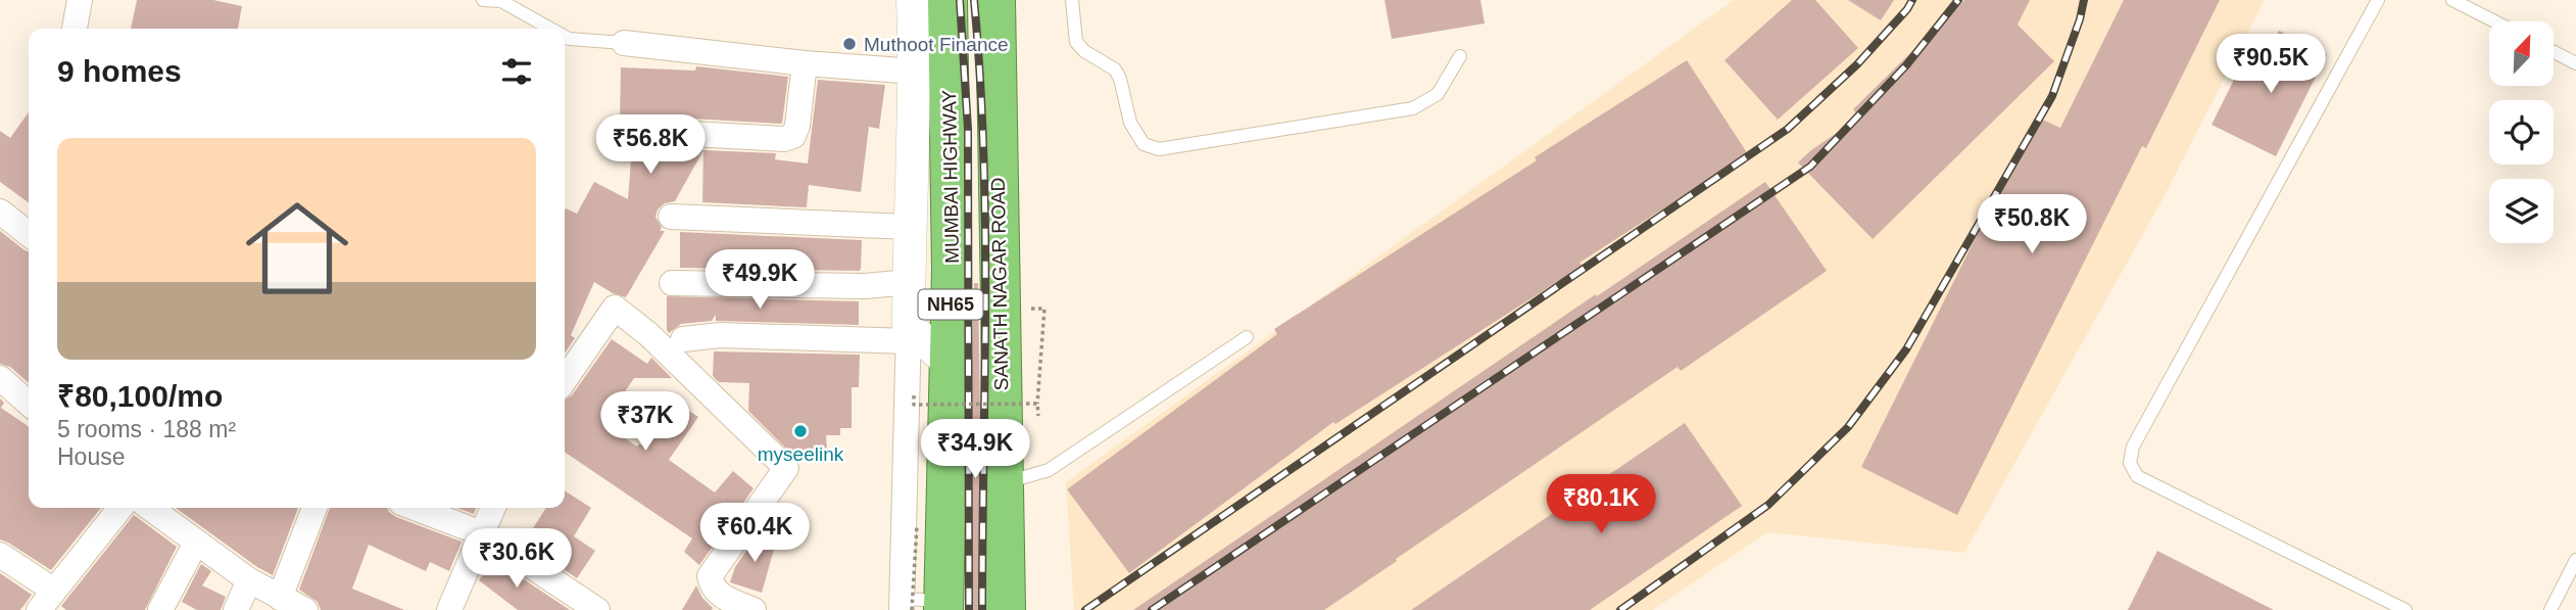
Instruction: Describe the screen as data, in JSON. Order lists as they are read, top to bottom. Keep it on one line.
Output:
{"streets":{"highway":["MUMBAI HIGHWAY","SANATH NAGAR ROAD","NH65"]},"places":["Muthoot Finance","myseelink"],"north":"top right","page":{"heading":"9 homes","price":["₹90.5K","₹56.8K","₹50.8K","₹49.9K","₹37K","₹34.9K","₹80.1K","₹60.4K","₹30.6K"],"list":[{"name":"₹80,100/mo","note":"5 rooms · 188 m² · House"}]}}
